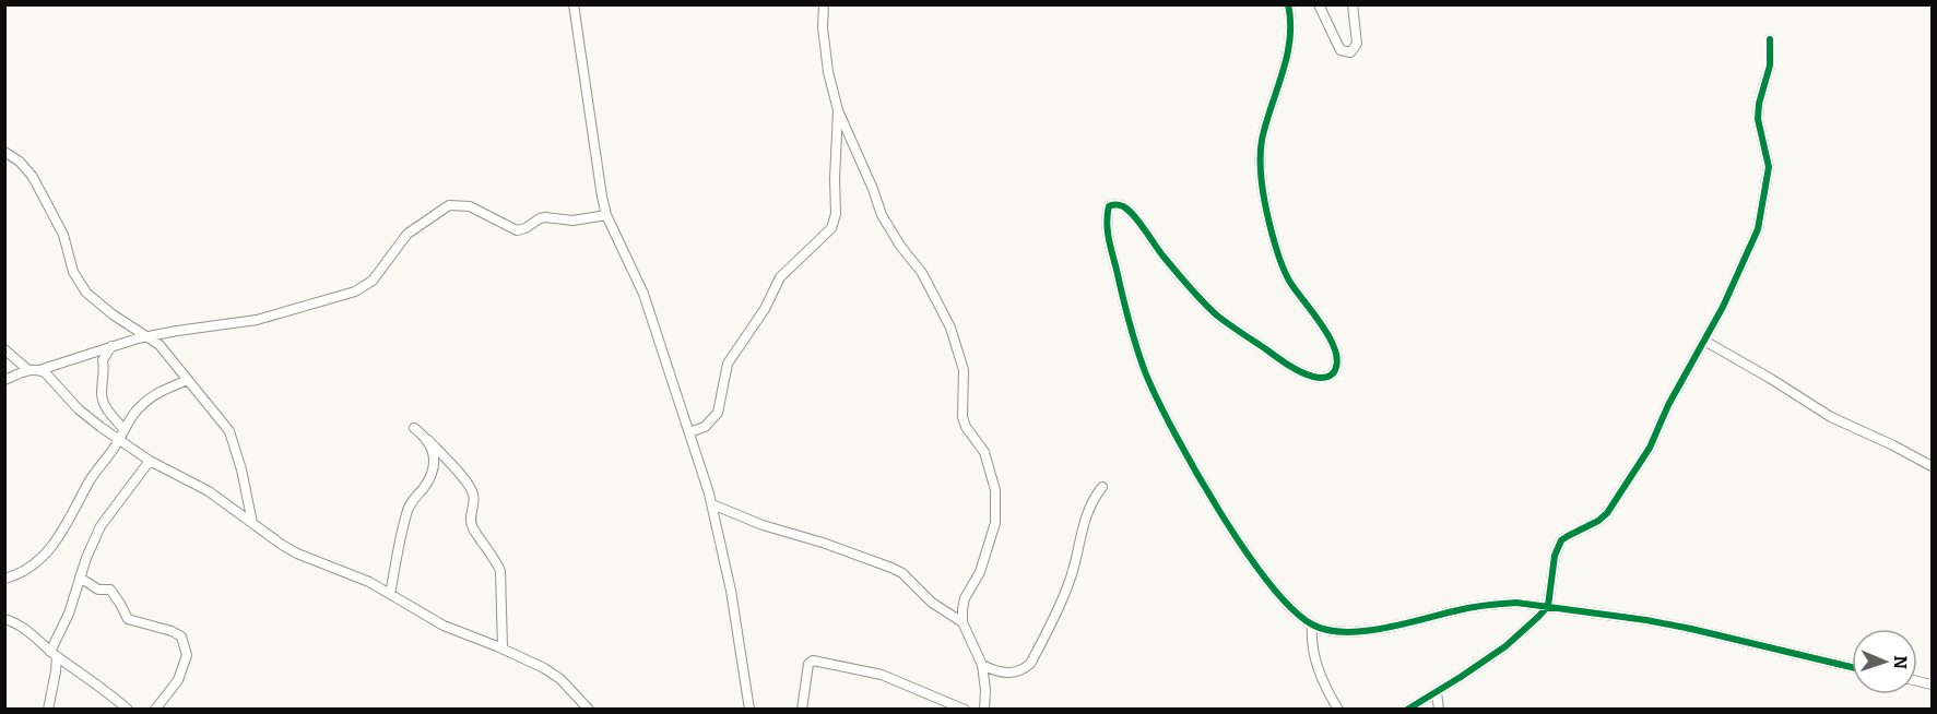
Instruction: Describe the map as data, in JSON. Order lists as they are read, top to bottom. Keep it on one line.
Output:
{"north":"right"}
